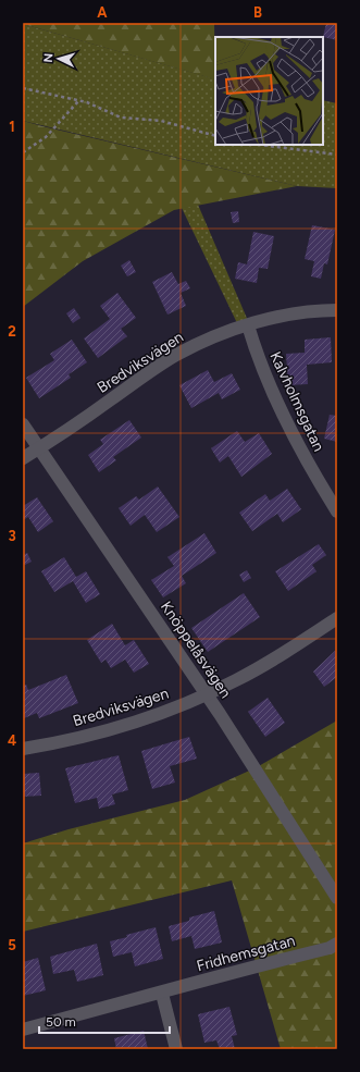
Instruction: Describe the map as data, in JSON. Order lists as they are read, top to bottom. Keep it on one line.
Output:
{"streets":{"street":["Bredviksvägen","Kalvholmsgatan","Knöppelåsvägen","Fridhemsgatan"]},"crossings":[["Bredviksvägen","Kalvholmsgatan"],["Bredviksvägen","Knöppelåsvägen"]],"scale_bar":"50 m","north":"left","grid":{"columns":["A","B"],"rows":["1","2","3","4","5"]}}
